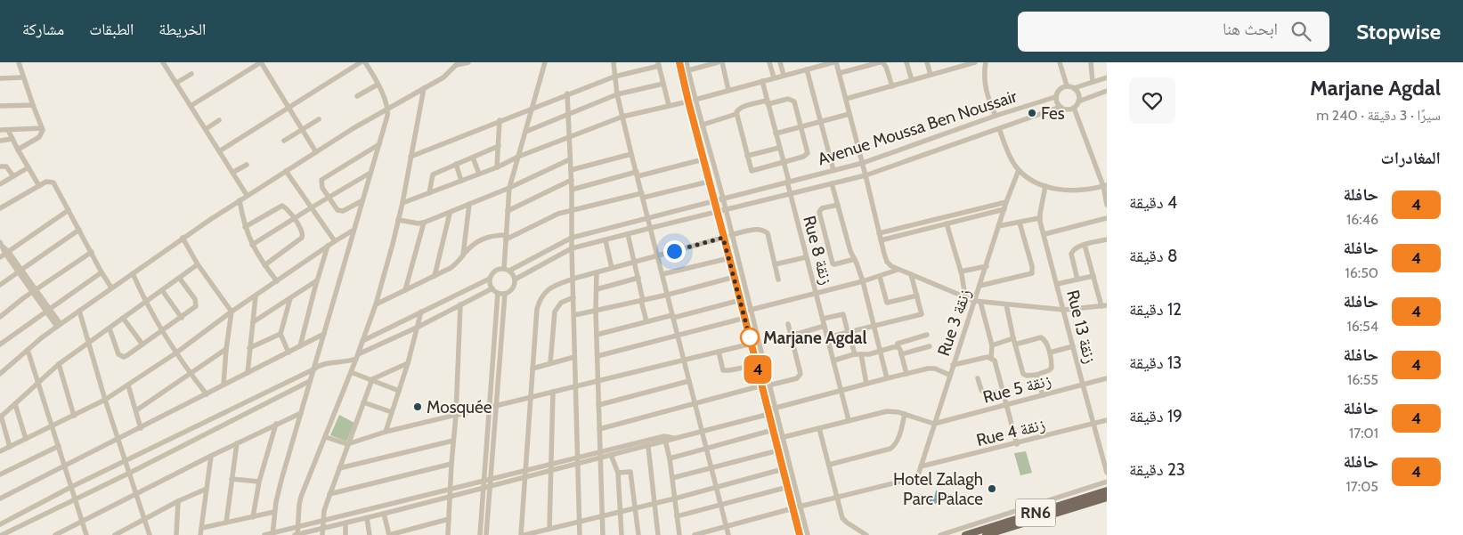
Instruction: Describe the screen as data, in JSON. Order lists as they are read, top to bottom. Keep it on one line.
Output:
{"streets":{"main road":["RN6"],"street":["Avenue Moussa Ben Noussair","Rue 8 زنقة","Rue 3 زنقة","Rue 13 زنقة","Rue 5 زنقة","Rue 4 زنقة"]},"crossings":[["Avenue Moussa Ben Noussair","Rue 8 زنقة"],["Rue 3 زنقة","Rue 5 زنقة"],["Rue 3 زنقة","Rue 4 زنقة"],["Rue 13 زنقة","Rue 5 زنقة"],["Rue 13 زنقة","Rue 4 زنقة"]],"places":["Fes","Marjane Agdal","Mosquée","Hotel Zalagh Parc Palace"],"lines":["bus line 4"],"page":{"header":"Stopwise","search":"ابحث هنا","nav":["الخريطة","الطبقات","مشاركة"],"heading":[["Marjane Agdal","سيرًا · 3 دقيقة · 240 m"],"المغادرات"],"on_map":"4","list":[{"mark":"4","name":"حافلة","note":"16:46","value":"4 دقيقة"},{"mark":"4","name":"حافلة","note":"16:50","value":"8 دقيقة"},{"mark":"4","name":"حافلة","note":"16:54","value":"12 دقيقة"},{"mark":"4","name":"حافلة","note":"16:55","value":"13 دقيقة"},{"mark":"4","name":"حافلة","note":"17:01","value":"19 دقيقة"},{"mark":"4","name":"حافلة","note":"17:05","value":"23 دقيقة"}]}}
